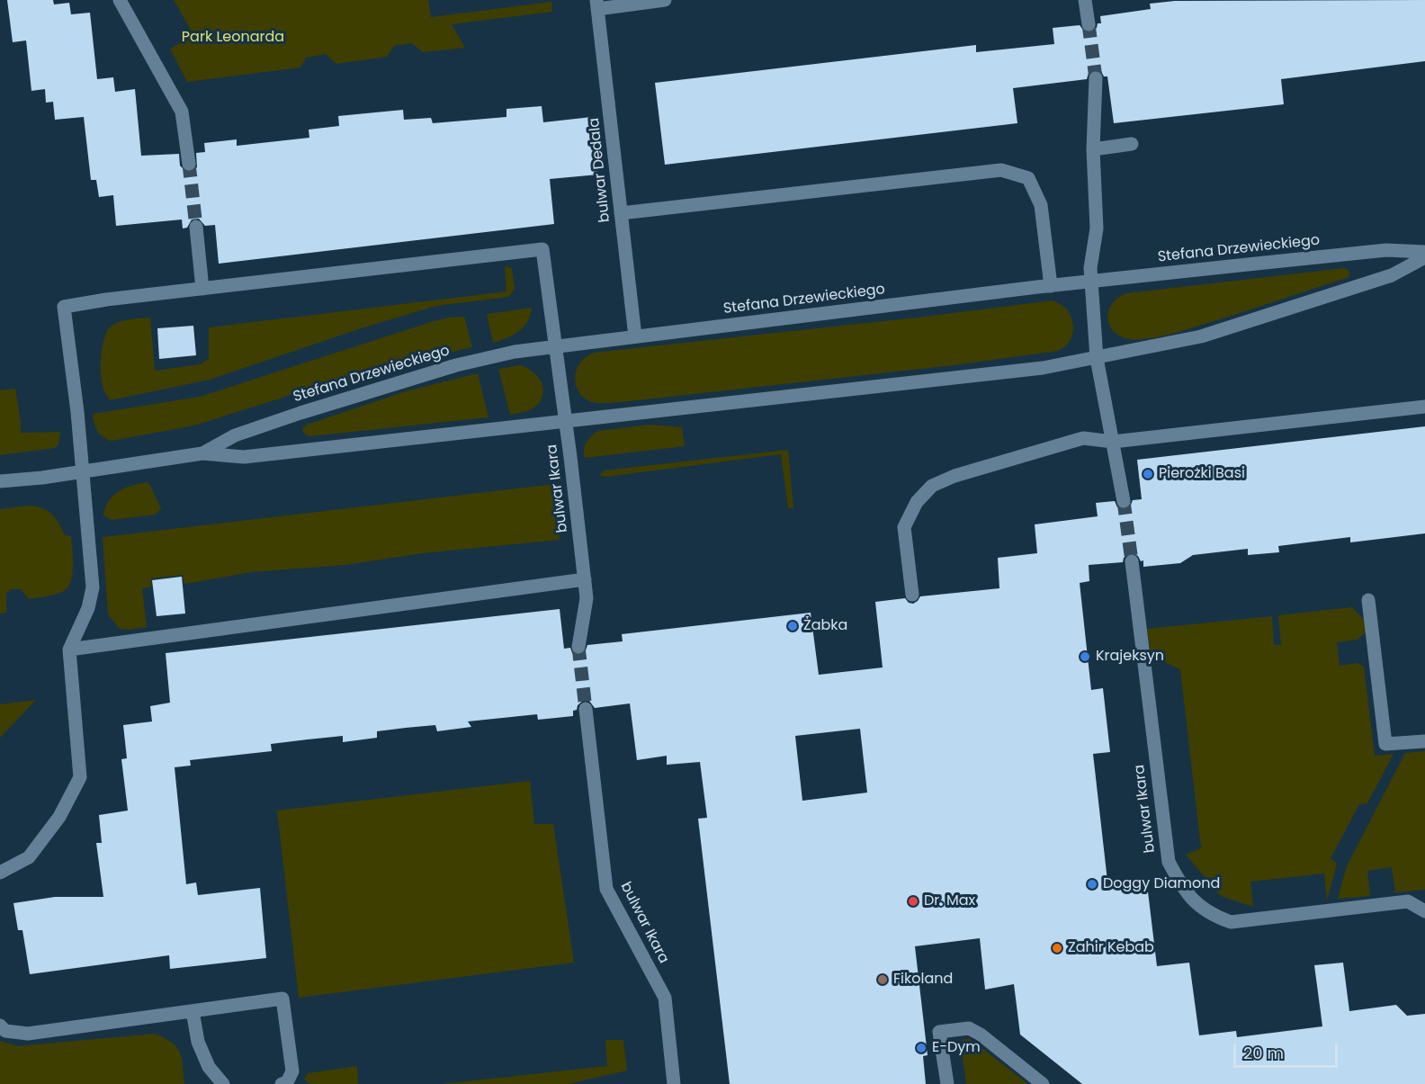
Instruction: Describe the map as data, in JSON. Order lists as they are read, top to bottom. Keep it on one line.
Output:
{"streets":{"street":["bulwar Dedala","Stefana Drzewieckiego","bulwar Ikara"]},"crossings":[["bulwar Dedala","Stefana Drzewieckiego"],["Stefana Drzewieckiego","bulwar Ikara"]],"parks":["Park Leonarda"],"places":["Pierożki Basi","Żabka","Krajeksyn","Doggy Diamond","Dr. Max","Zahir Kebab","Fikoland","E-Dym"],"scale_bar":"20 m"}
